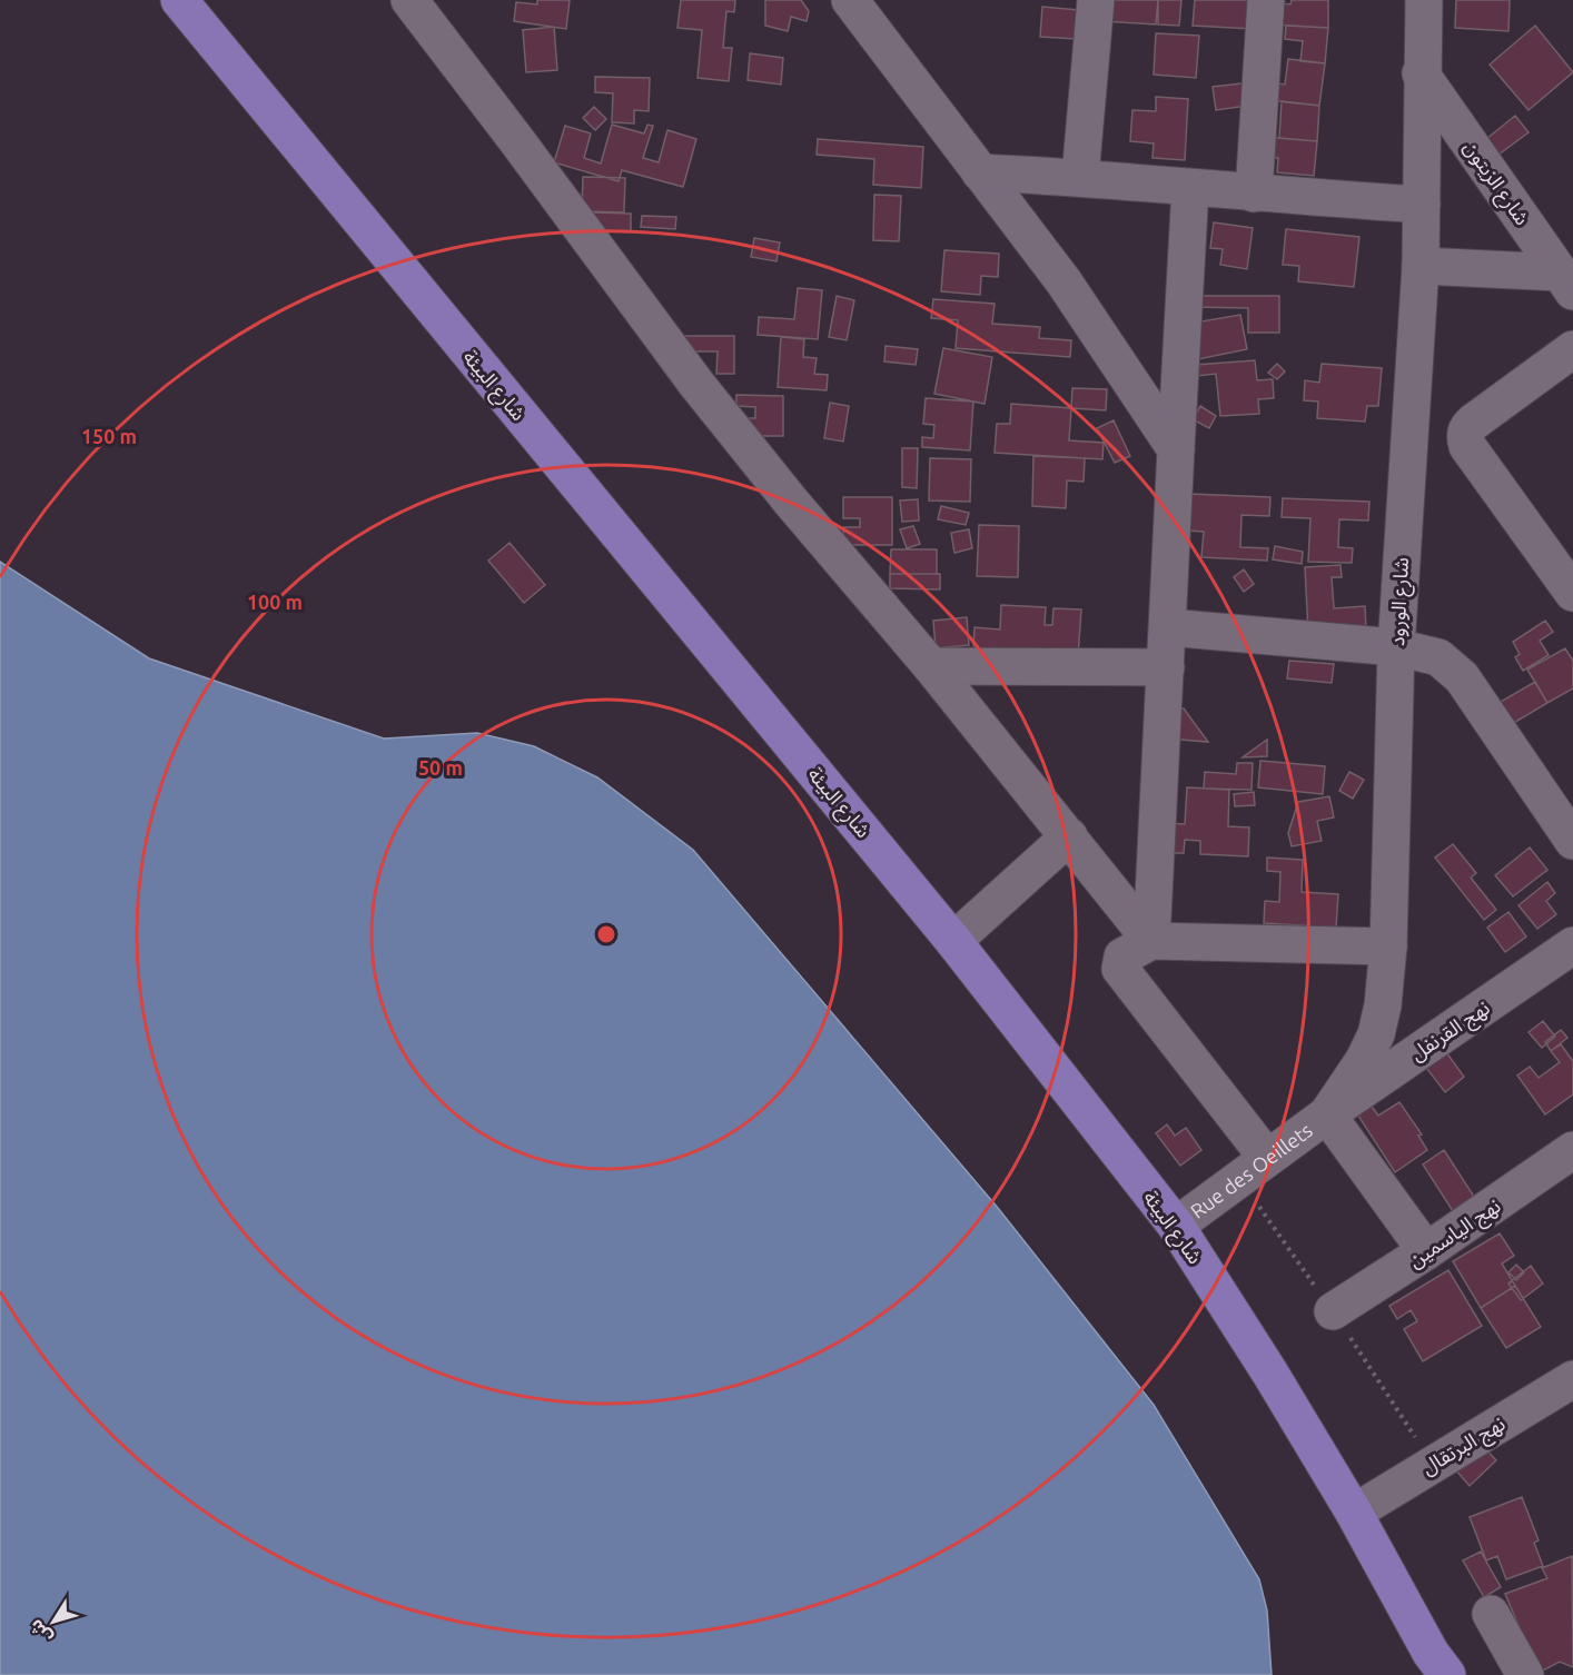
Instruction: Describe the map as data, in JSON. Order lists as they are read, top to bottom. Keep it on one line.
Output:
{"streets":{"main road":["شارع البيئة"],"street":["شارع الزيتون","شارع الورود","نهج القرنفل","Rue des Oeillets","نهج الياسمين","نهج البرتقال"]},"crossings":[["شارع الزيتون","شارع الورود"],["شارع البيئة","Rue des Oeillets"],["شارع البيئة","نهج البرتقال"],["شارع الورود","نهج القرنفل"],["شارع الورود","Rue des Oeillets"],["نهج القرنفل","Rue des Oeillets"]],"north":"bottom left","rings":["150 m","100 m","50 m"]}
